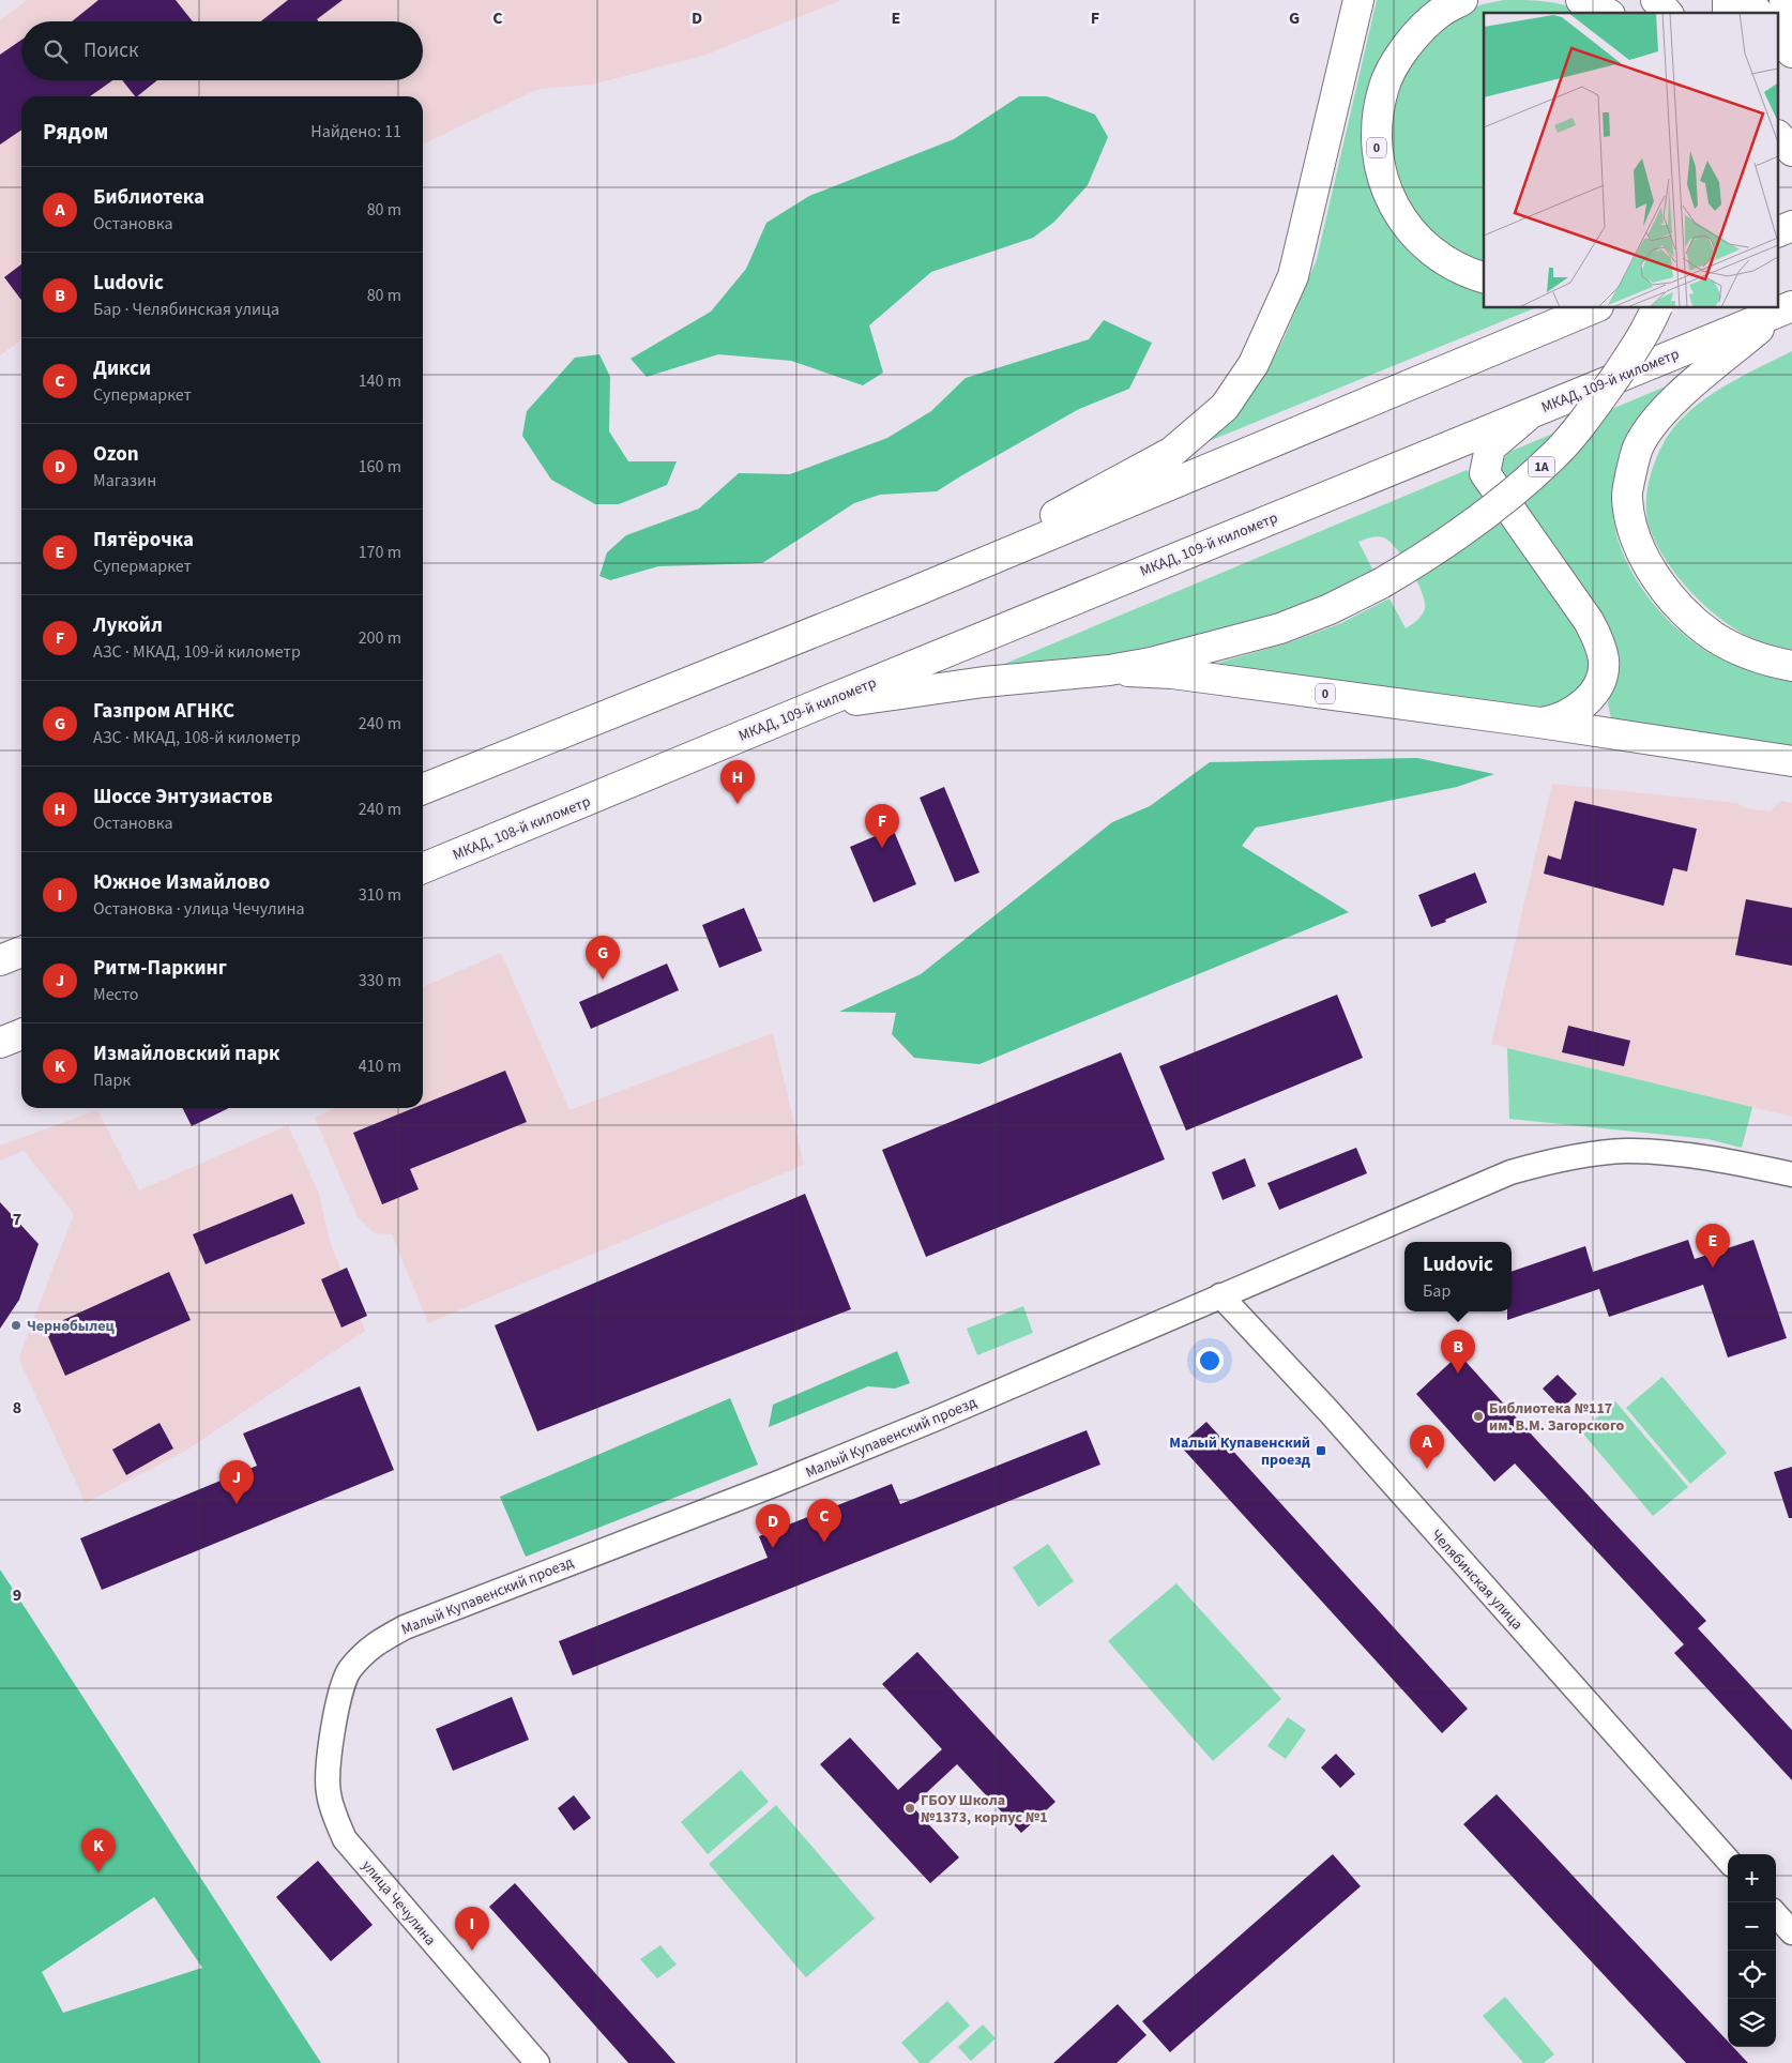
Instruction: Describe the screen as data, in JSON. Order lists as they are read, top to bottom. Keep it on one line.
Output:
{"streets":{"main road":["0","МКАД, 109-й километр","1A","МКАД, 108-й километр"],"street":["Малый Купавенский проезд","Челябинская улица","улица Чечулина"]},"crossings":[["0","МКАД, 109-й километр"],["0","1A"],["МКАД, 109-й километр","МКАД, 108-й километр"],["Малый Купавенский проезд","Челябинская улица"],["Малый Купавенский проезд","улица Чечулина"]],"places":{"other":["Чернобылец","Библиотека №117 им. В.М. Загорского","ГБОУ Школа №1373, корпус №1"],"transit":["Малый Купавенский проезд"]},"page":{"search":"Поиск","heading":["Рядом","Найдено: 11"],"list":[{"mark":"A","name":"Библиотека","note":"Остановка","value":"80 m"},{"mark":"B","name":"Ludovic","note":"Бар · Челябинская улица","value":"80 m"},{"mark":"C","name":"Дикси","note":"Супермаркет","value":"140 m"},{"mark":"D","name":"Ozon","note":"Магазин","value":"160 m"},{"mark":"E","name":"Пятёрочка","note":"Супермаркет","value":"170 m"},{"mark":"F","name":"Лукойл","note":"АЗС · МКАД, 109-й километр","value":"200 m"},{"mark":"G","name":"Газпром АГНКС","note":"АЗС · МКАД, 108-й километр","value":"240 m"},{"mark":"H","name":"Шоссе Энтузиастов","note":"Остановка","value":"240 m"},{"mark":"I","name":"Южное Измайлово","note":"Остановка · улица Чечулина","value":"310 m"},{"mark":"J","name":"Ритм-Паркинг","note":"Место","value":"330 m"},{"mark":"K","name":"Измайловский парк","note":"Парк","value":"410 m"}],"pins":["H","F","G","E","B","A","J","C","D","K","I"],"popup":["Ludovic","Бар"],"map_buttons":["+","−"]},"grid":{"columns":["C","D","E","F","G"],"rows":["7","8","9"]}}
